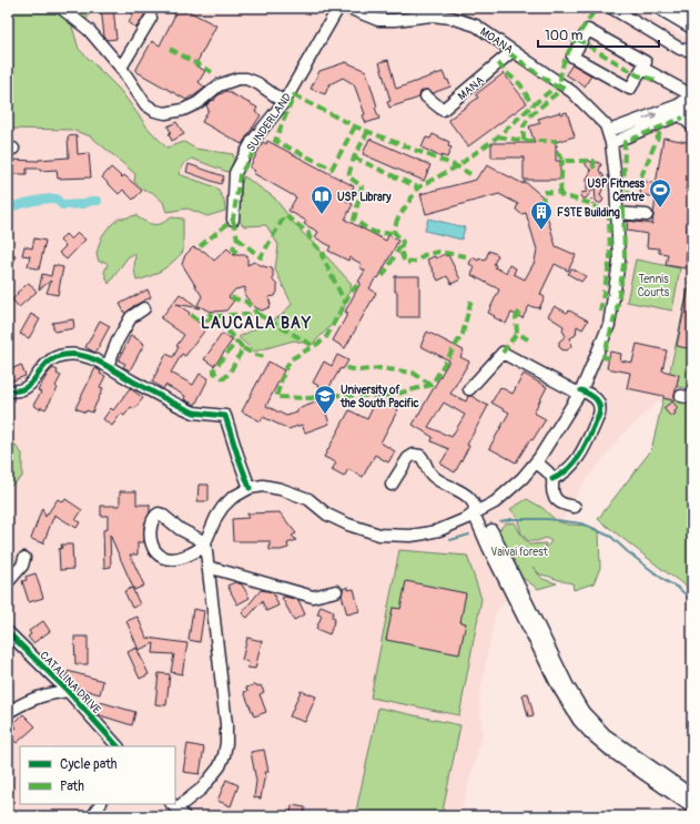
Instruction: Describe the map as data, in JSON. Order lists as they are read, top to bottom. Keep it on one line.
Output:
{"streets":{"street":["MOANA","MANA","SUNDERLAND","CATALINA DRIVE"]},"crossings":[["MOANA","MANA"]],"districts":["LAUCALA BAY"],"parks":["Tennis Courts","Vaivai forest"],"places":{"sports":["USP Fitness Centre"],"library":["USP Library"],"building":["FSTE Building"],"school or university":["University of the South Pacific"]},"legend":["Cycle path","Path"],"scale_bar":"100 m"}
